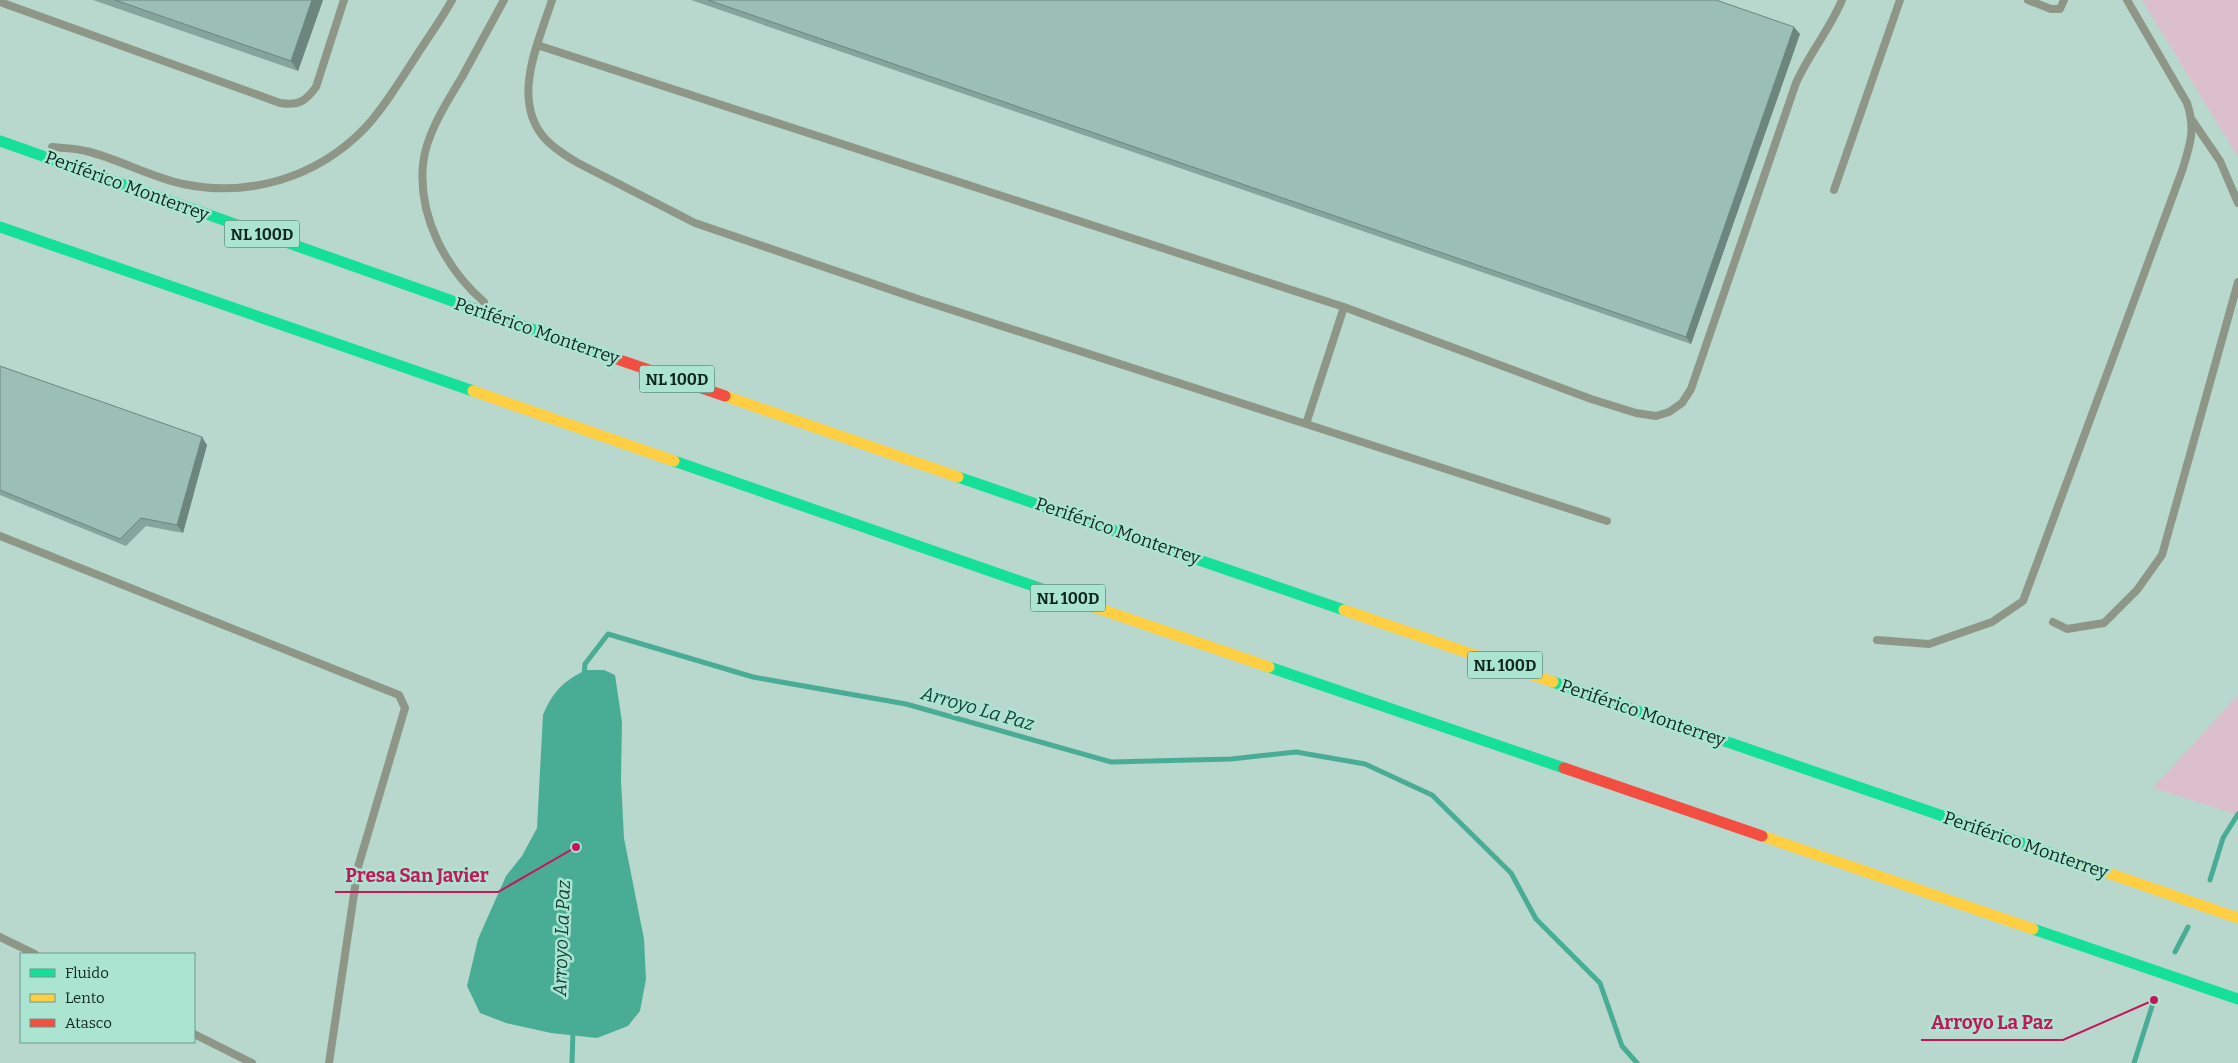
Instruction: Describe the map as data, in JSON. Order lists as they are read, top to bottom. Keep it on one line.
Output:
{"streets":{"highway":["Periférico Monterrey","NL 100D"]},"water":["Arroyo La Paz"],"places":["Presa San Javier","Arroyo La Paz"],"legend":["Fluido","Lento","Atasco"]}
